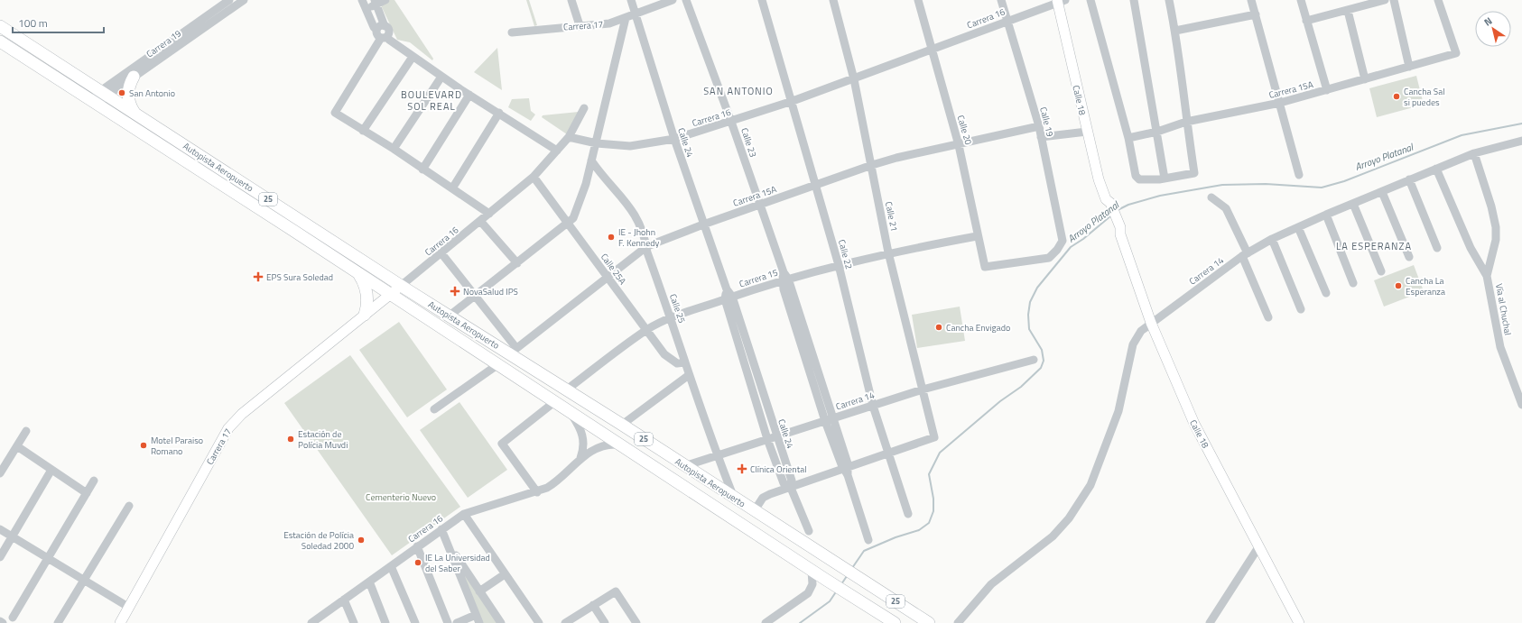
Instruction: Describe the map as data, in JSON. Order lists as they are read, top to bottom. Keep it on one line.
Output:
{"streets":{"highway":["Autopista Aeropuerto","25"],"main road":["Carrera 17","Calle 18"],"street":["Carrera 16","Carrera 19","Carrera 15A","Calle 19","Calle 20","Calle 24","Calle 23","Calle 21","Calle 22","Calle 25A","Carrera 14","Carrera 15","Calle 25","Vía al Chuchal"]},"crossings":[["Carrera 16","Carrera 17"],["Carrera 16","Calle 18"],["Carrera 16","Calle 19"],["Carrera 16","Calle 20"],["Carrera 16","Calle 24"],["Carrera 16","Calle 23"],["Carrera 16","Autopista Aeropuerto"],["Carrera 16","Calle 21"],["Carrera 16","Calle 22"],["Carrera 16","Calle 25A"],["Carrera 17","Calle 24"],["Carrera 17","Autopista Aeropuerto"],["Carrera 19","Autopista Aeropuerto"],["Carrera 15A","Calle 19"],["Carrera 15A","Calle 20"],["Carrera 15A","Calle 24"],["Carrera 15A","Calle 23"],["Carrera 15A","Autopista Aeropuerto"],["Carrera 15A","Calle 21"],["Carrera 15A","Calle 22"],["Carrera 15A","Calle 25A"],["Carrera 15A","Calle 25"],["Calle 18","Carrera 14"],["Calle 19","Calle 20"],["Calle 20","Carrera 15"],["Calle 24","Carrera 14"],["Calle 24","Carrera 15"],["Calle 23","Carrera 14"],["Calle 23","Carrera 15"],["Autopista Aeropuerto","Carrera 14"],["Autopista Aeropuerto","Carrera 15"],["Autopista Aeropuerto","Calle 25"],["Calle 21","Calle 22"],["Calle 21","Carrera 14"],["Calle 21","Carrera 15"],["Calle 22","Carrera 14"],["Calle 22","Carrera 15"],["Calle 25A","Carrera 15"],["Calle 25A","Calle 25"],["Carrera 14","Calle 25"],["Carrera 14","Vía al Chuchal"],["Carrera 15","Calle 25"]],"districts":["SAN ANTONIO","BOULEVARD SOL REAL","LA ESPERANZA"],"water":["Arroyo Platanal"],"parks":["Cementerio Nuevo"],"places":{"other":["San Antonio","Cancha Sal si puedes","IE - Jhohn F. Kennedy","Cancha La Esperanza","Cancha Envigado","Estación de Polícia Muvdi","Motel Paraiso Romano","Estación de Polícia Soledad 2000","IE La Universidad del Saber"],"health":["EPS Sura Soledad","NovaSalud IPS","Clínica Oriental"]},"scale_bar":"100 m","north":"top left"}
